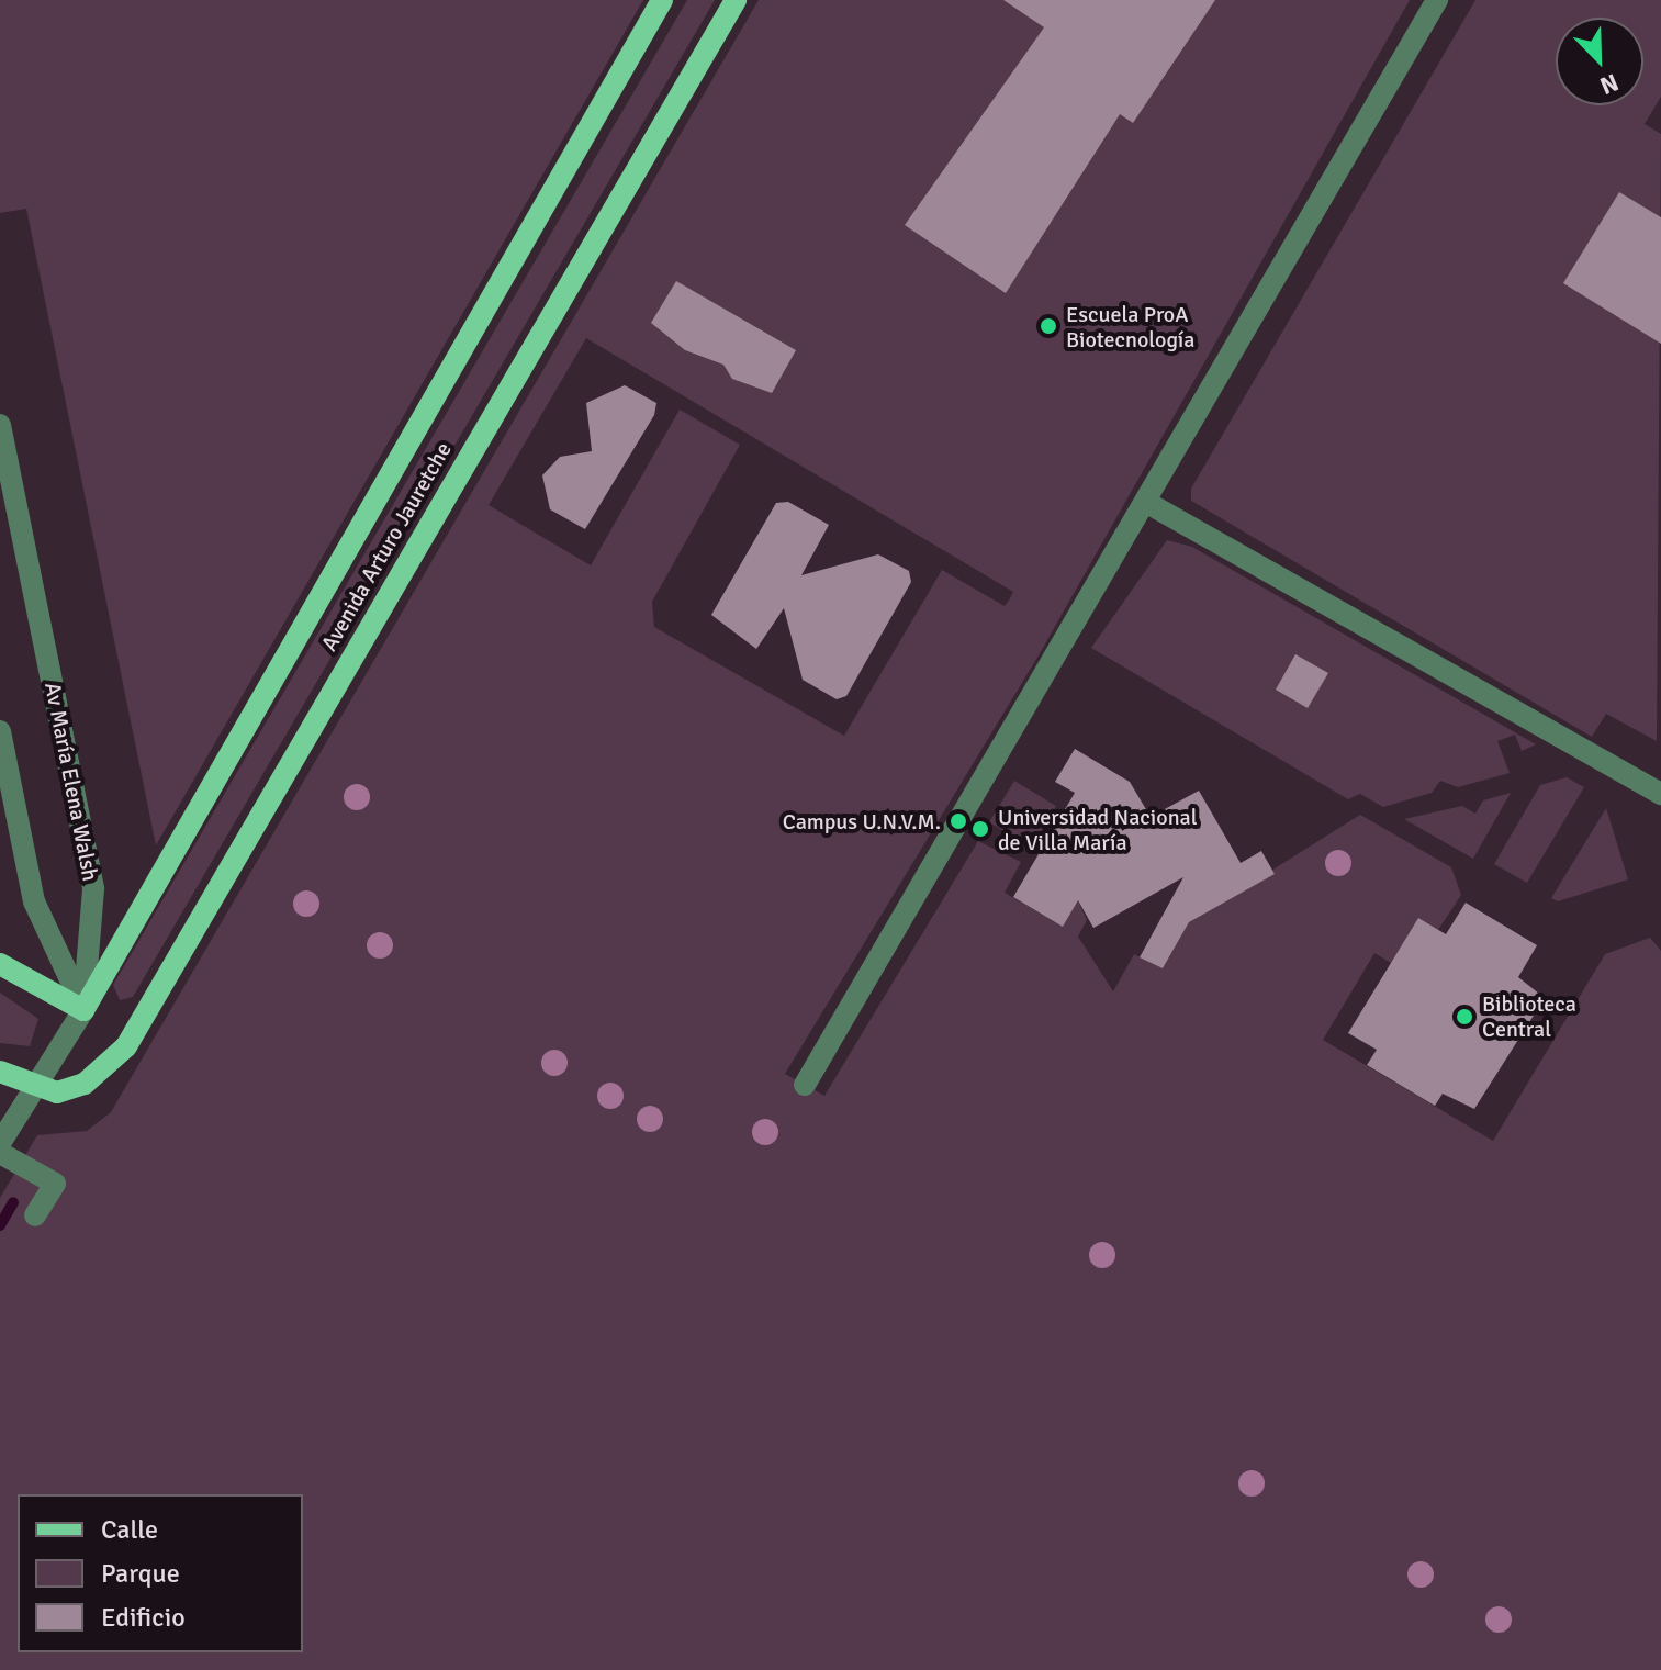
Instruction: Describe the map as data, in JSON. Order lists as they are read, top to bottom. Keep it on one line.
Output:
{"streets":{"main road":["Avenida Arturo Jauretche"],"street":["Av María Elena Walsh"]},"crossings":[["Avenida Arturo Jauretche","Av María Elena Walsh"]],"places":["Escuela ProA Biotecnología","Campus U.N.V.M.","Universidad Nacional de Villa María","Biblioteca Central"],"legend":["Calle","Parque","Edificio"],"north":"bottom right"}
